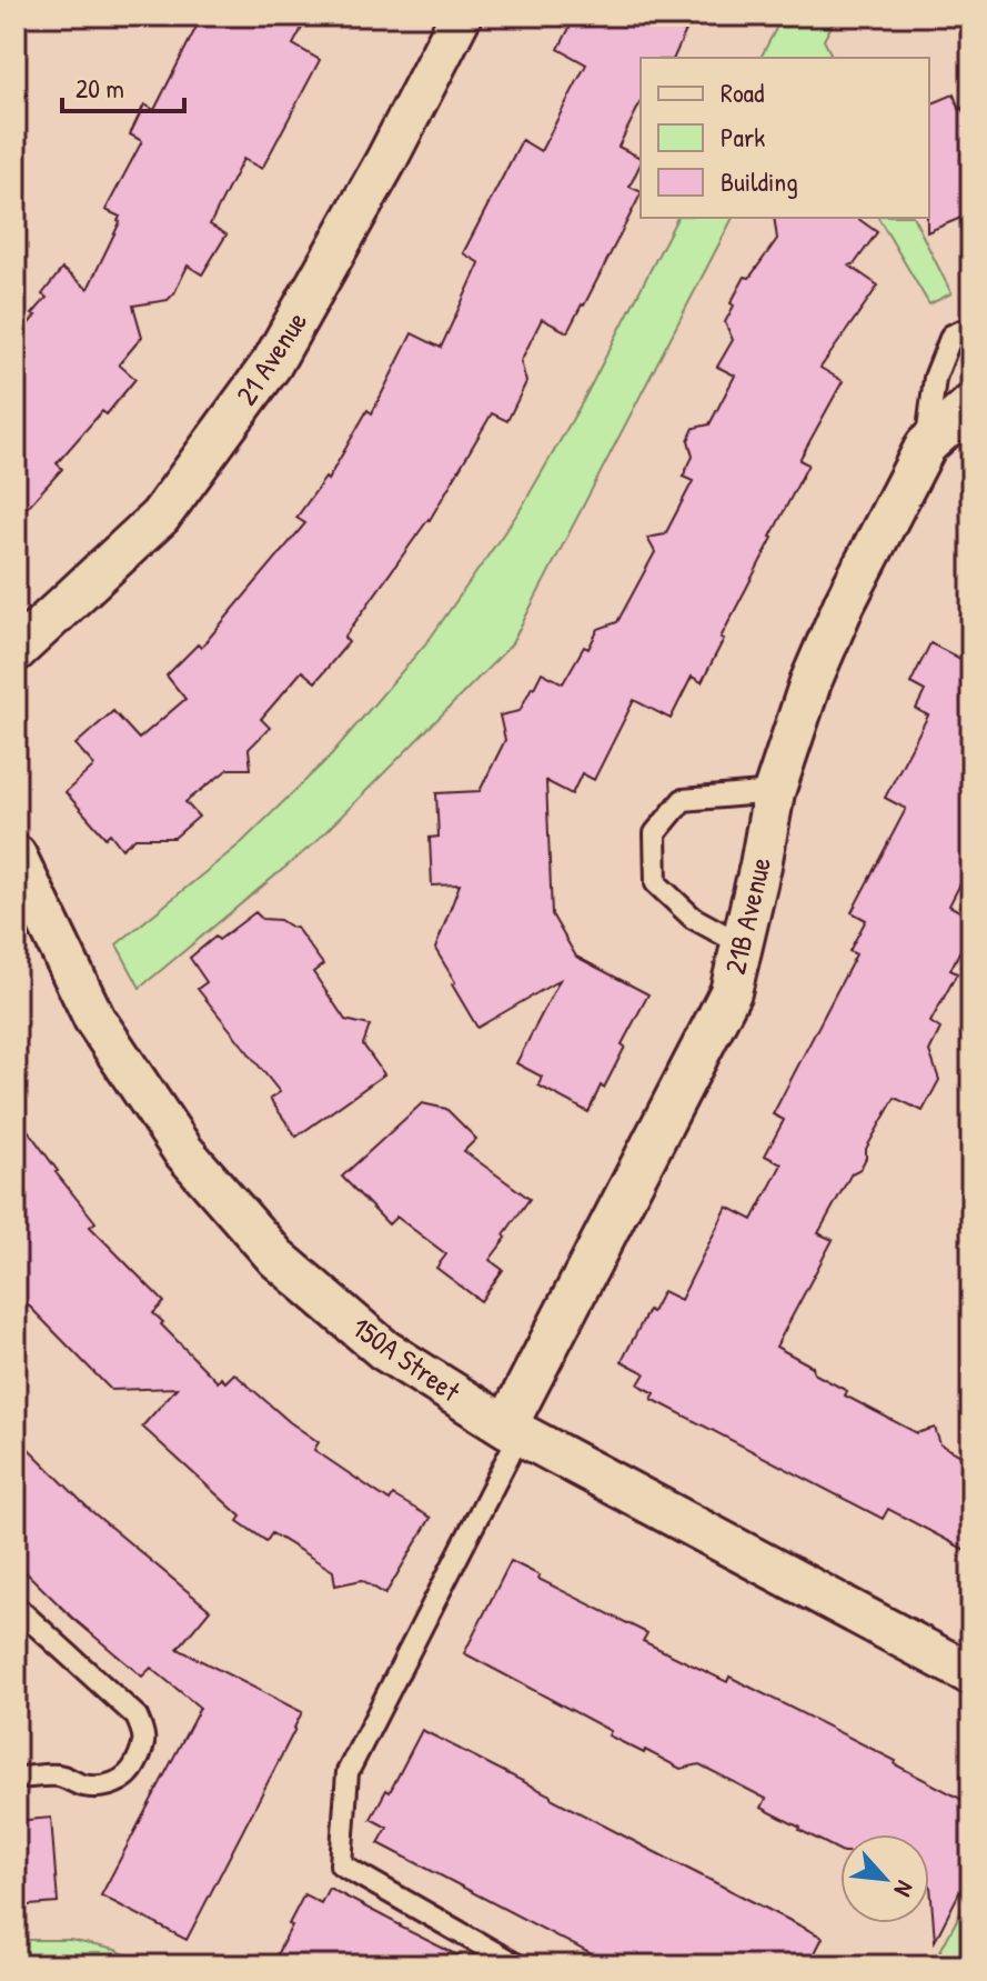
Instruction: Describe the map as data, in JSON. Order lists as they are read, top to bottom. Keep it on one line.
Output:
{"streets":{"street":["21 Avenue","21B Avenue","150A Street"]},"crossings":[["21B Avenue","150A Street"]],"legend":["Road","Park","Building"],"scale_bar":"20 m","north":"bottom right"}
